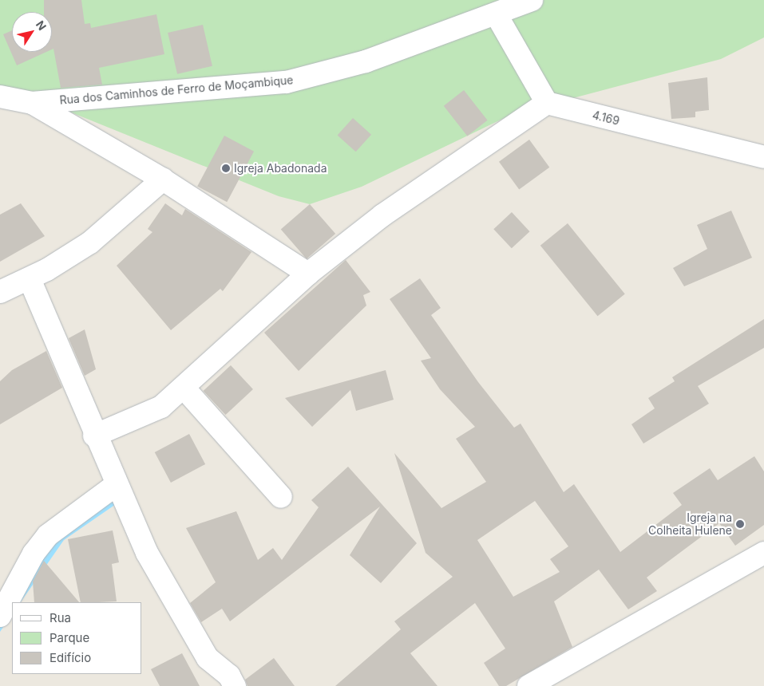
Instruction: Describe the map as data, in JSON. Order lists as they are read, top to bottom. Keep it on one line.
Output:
{"streets":{"street":["Rua dos Caminhos de Ferro de Moçambique","4.169"]},"places":["Igreja Abadonada","Igreja na Colheita Hulene"],"legend":["Rua","Parque","Edifício"],"north":"top right"}
